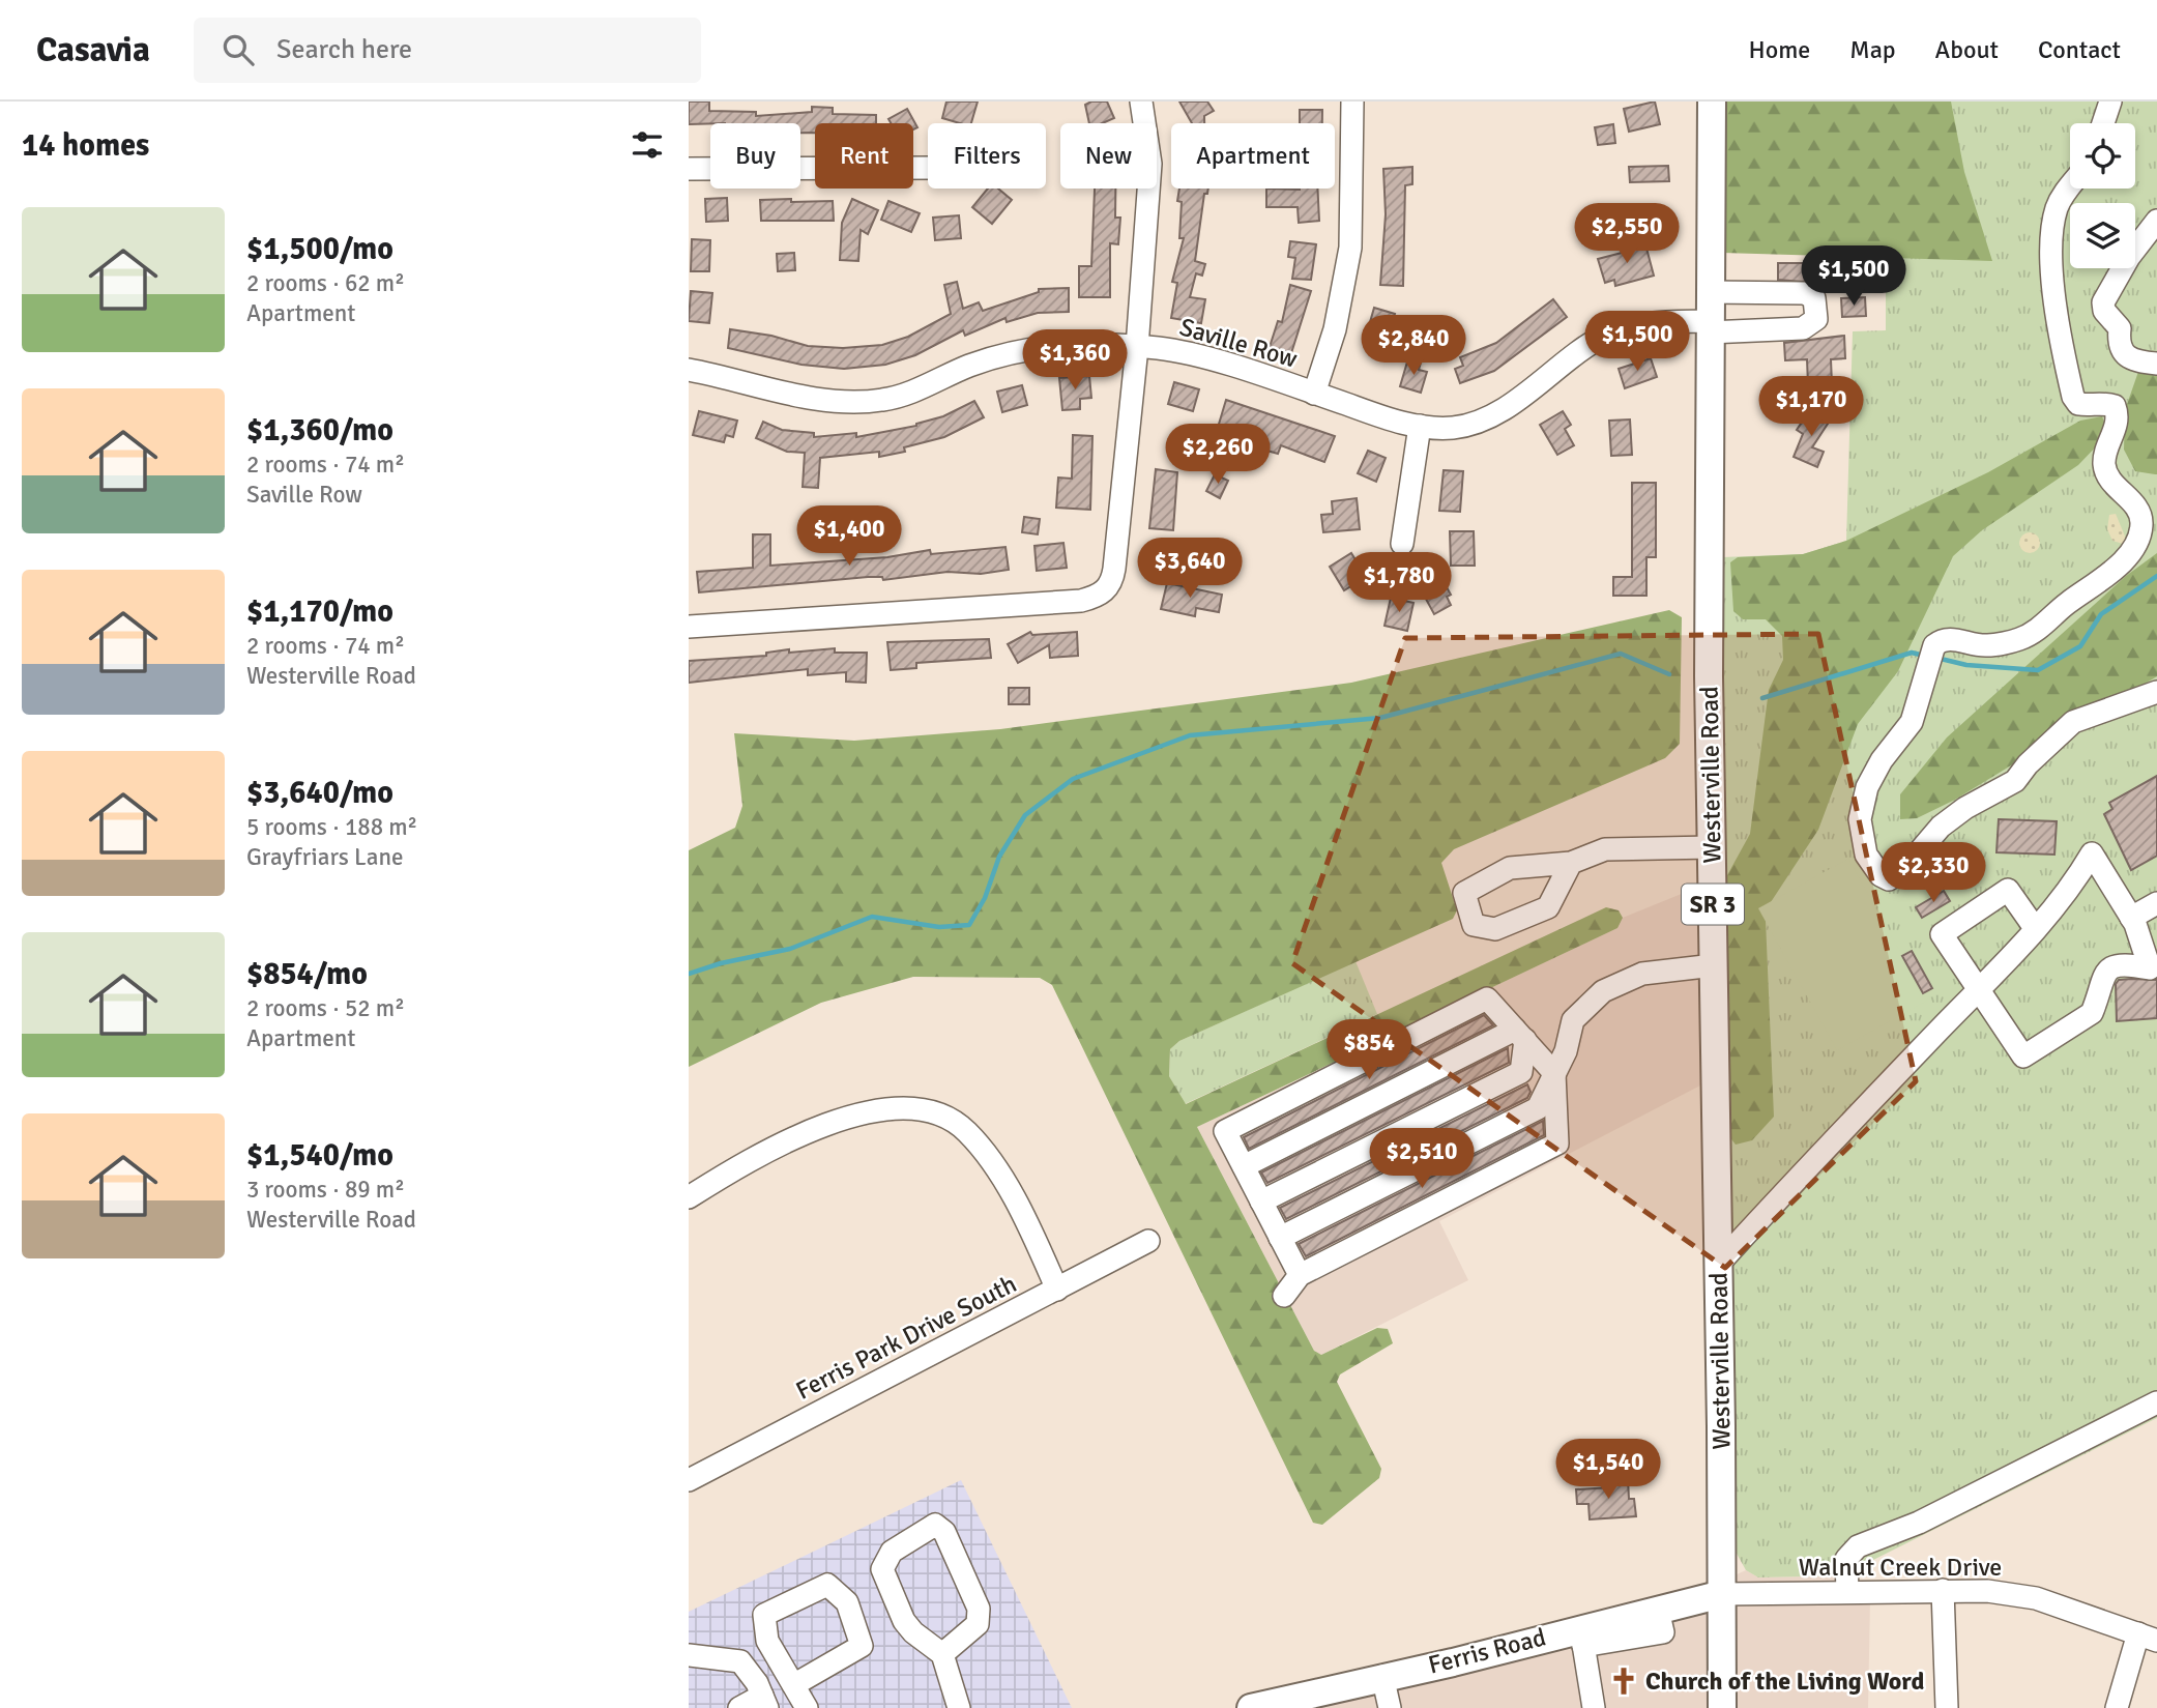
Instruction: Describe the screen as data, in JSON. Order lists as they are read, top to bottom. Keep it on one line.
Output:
{"streets":{"main road":["Westerville Road","SR 3","Ferris Road"],"street":["Saville Row","Ferris Park Drive South","Walnut Creek Drive"]},"crossings":[["Saville Row","Westerville Road"],["Westerville Road","Walnut Creek Drive"],["Westerville Road","Ferris Road"],["Walnut Creek Drive","Ferris Road"]],"places":{"church":["Church of the Living Word"]},"page":{"header":"Casavia","search":"Search here","nav":["Home","Map","About","Contact"],"heading":"14 homes","chip":["Buy","Rent","Filters","New","Apartment"],"list":[{"name":"$1,500/mo","note":"2 rooms · 62 m² · Apartment"},{"name":"$1,360/mo","note":"2 rooms · 74 m² · Saville Row"},{"name":"$1,170/mo","note":"2 rooms · 74 m² · Westerville Road"},{"name":"$3,640/mo","note":"5 rooms · 188 m² · Grayfriars Lane"},{"name":"$854/mo","note":"2 rooms · 52 m² · Apartment"},{"name":"$1,540/mo","note":"3 rooms · 89 m² · Westerville Road"}],"price":["$2,550","$1,500","$1,500","$2,840","$1,360","$1,170","$2,260","$1,400","$3,640","$1,780","$2,330","$854","$2,510","$1,540"]}}
